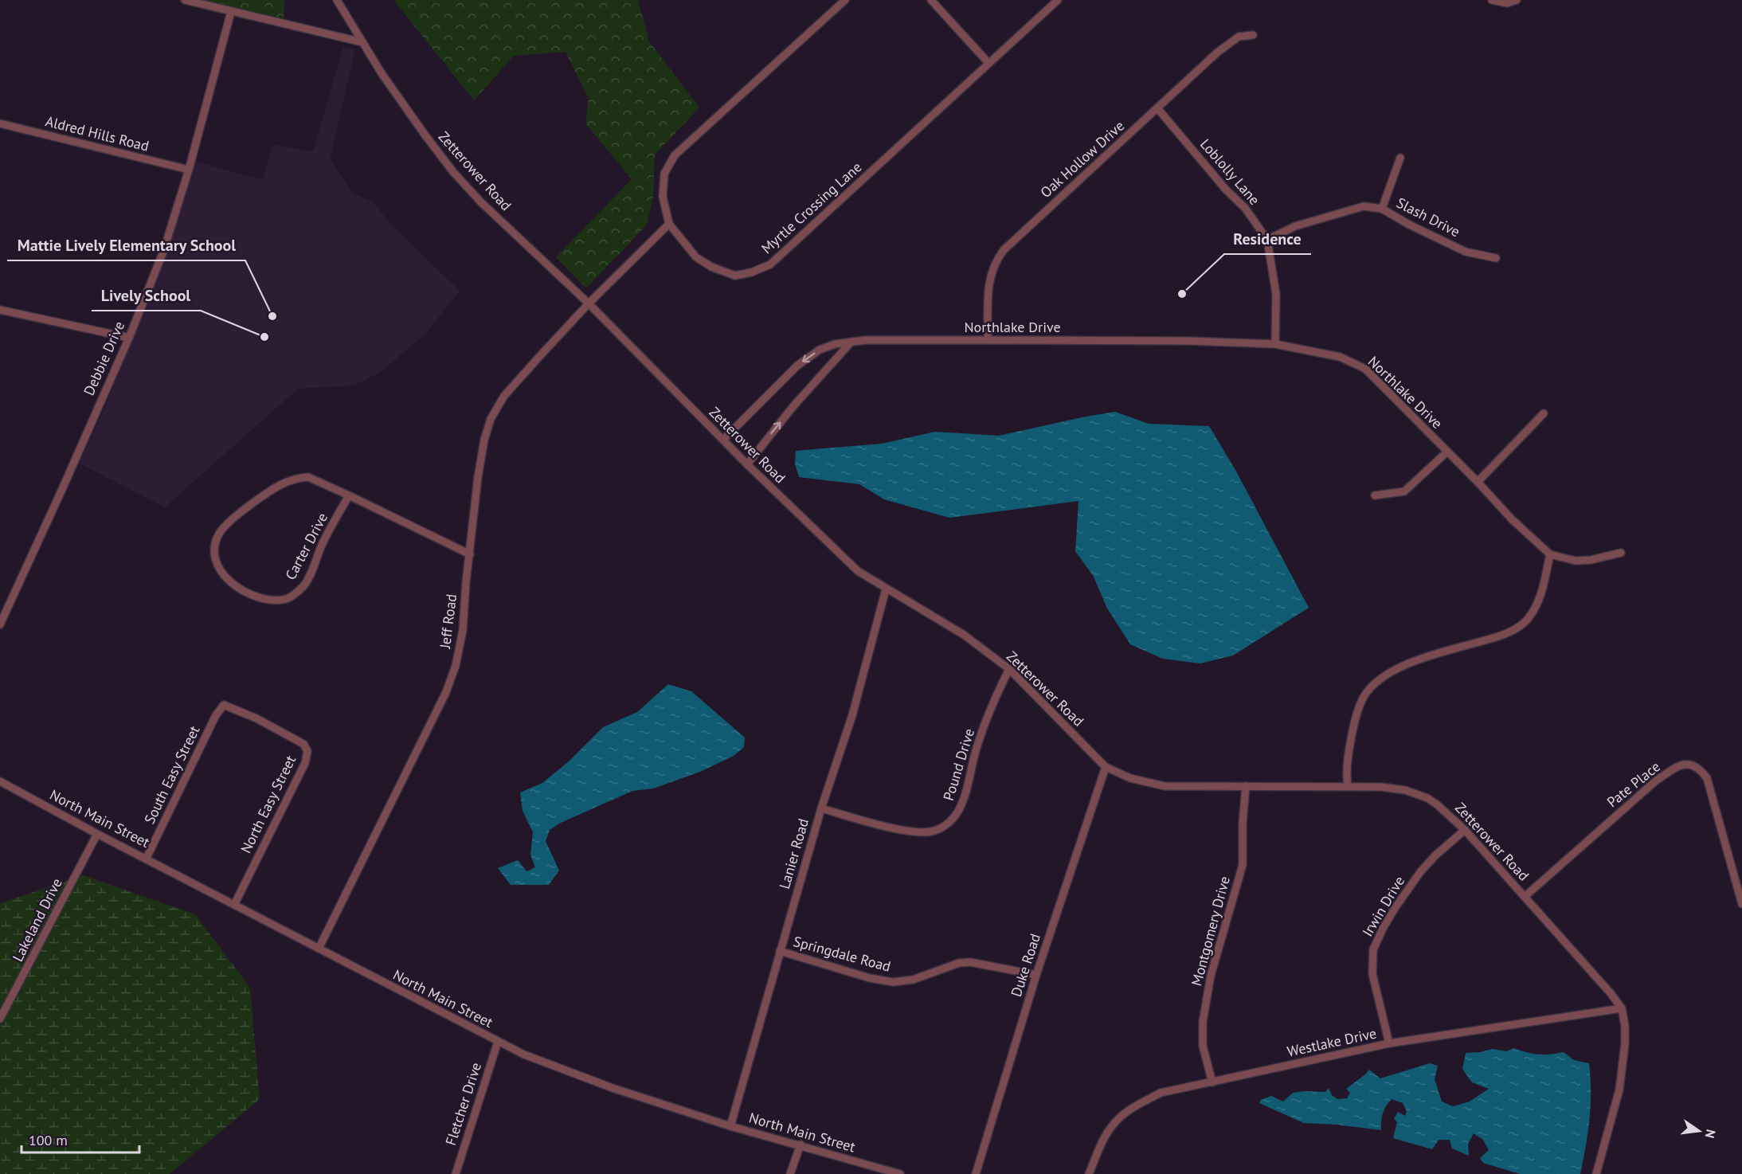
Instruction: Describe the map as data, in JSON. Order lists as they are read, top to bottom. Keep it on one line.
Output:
{"streets":{"street":["Aldred Hills Road","Oak Hollow Drive","Zetterower Road","Loblolly Lane","Myrtle Crossing Lane","Slash Drive","Northlake Drive","Debbie Drive","Carter Drive","Jeff Road","Pound Drive","South Easy Street","Pate Place","North Easy Street","North Main Street","Lanier Road","Irwin Drive","Lakeland Drive","Montgomery Drive","Springdale Road","Duke Road","Westlake Drive","Fletcher Drive"]},"crossings":[["Aldred Hills Road","Debbie Drive"],["Oak Hollow Drive","Loblolly Lane"],["Oak Hollow Drive","Northlake Drive"],["Zetterower Road","Northlake Drive"],["Zetterower Road","Jeff Road"],["Zetterower Road","Pound Drive"],["Zetterower Road","Pate Place"],["Zetterower Road","Lanier Road"],["Zetterower Road","Irwin Drive"],["Zetterower Road","Montgomery Drive"],["Zetterower Road","Duke Road"],["Zetterower Road","Westlake Drive"],["Loblolly Lane","Slash Drive"],["Loblolly Lane","Northlake Drive"],["Myrtle Crossing Lane","Jeff Road"],["Carter Drive","Jeff Road"],["Jeff Road","North Main Street"],["Pound Drive","Lanier Road"],["South Easy Street","North Easy Street"],["South Easy Street","North Main Street"],["North Easy Street","North Main Street"],["North Main Street","Lanier Road"],["North Main Street","Lakeland Drive"],["North Main Street","Fletcher Drive"],["Lanier Road","Springdale Road"],["Irwin Drive","Westlake Drive"],["Montgomery Drive","Westlake Drive"],["Springdale Road","Duke Road"]],"places":["Residence","Mattie Lively Elementary School","Lively School"],"scale_bar":"100 m","north":"right"}
